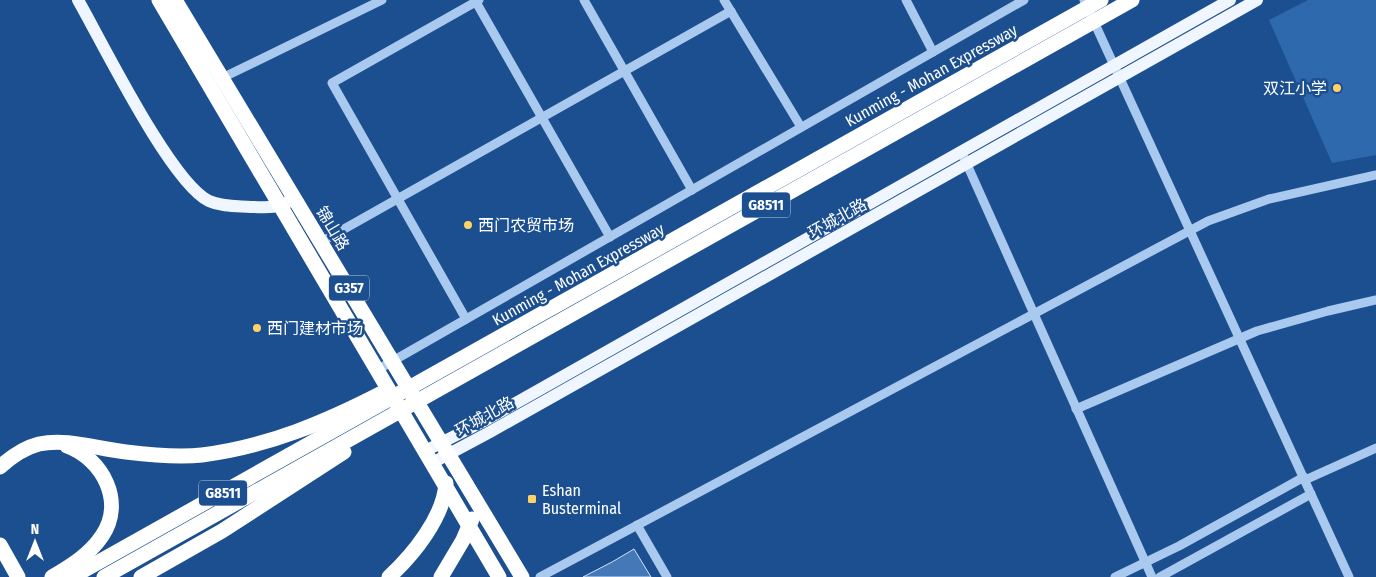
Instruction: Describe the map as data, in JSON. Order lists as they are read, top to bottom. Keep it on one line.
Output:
{"streets":{"highway":["Kunming - Mohan Expressway","G8511","锦山路","G357"],"main road":["环城北路"]},"crossings":[["环城北路","锦山路"]],"places":{"other":["双江小学","西门农贸市场","西门建材市场"],"transit":["Eshan Busterminal"]},"north":"top"}
